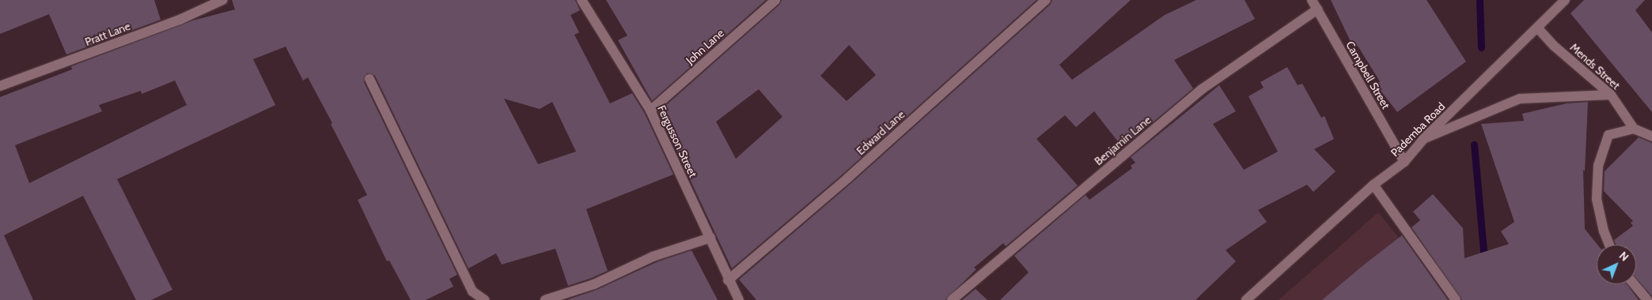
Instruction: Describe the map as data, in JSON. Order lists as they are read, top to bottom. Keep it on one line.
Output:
{"streets":{"street":["Pratt Lane","John Lane","Mends Street","Campbell Street","Pademba Road","Edward Lane","Benjamin Lane","Fergusson Street"]},"crossings":[["John Lane","Fergusson Street"],["Mends Street","Pademba Road"],["Campbell Street","Pademba Road"],["Campbell Street","Benjamin Lane"],["Edward Lane","Fergusson Street"]],"north":"top right"}
